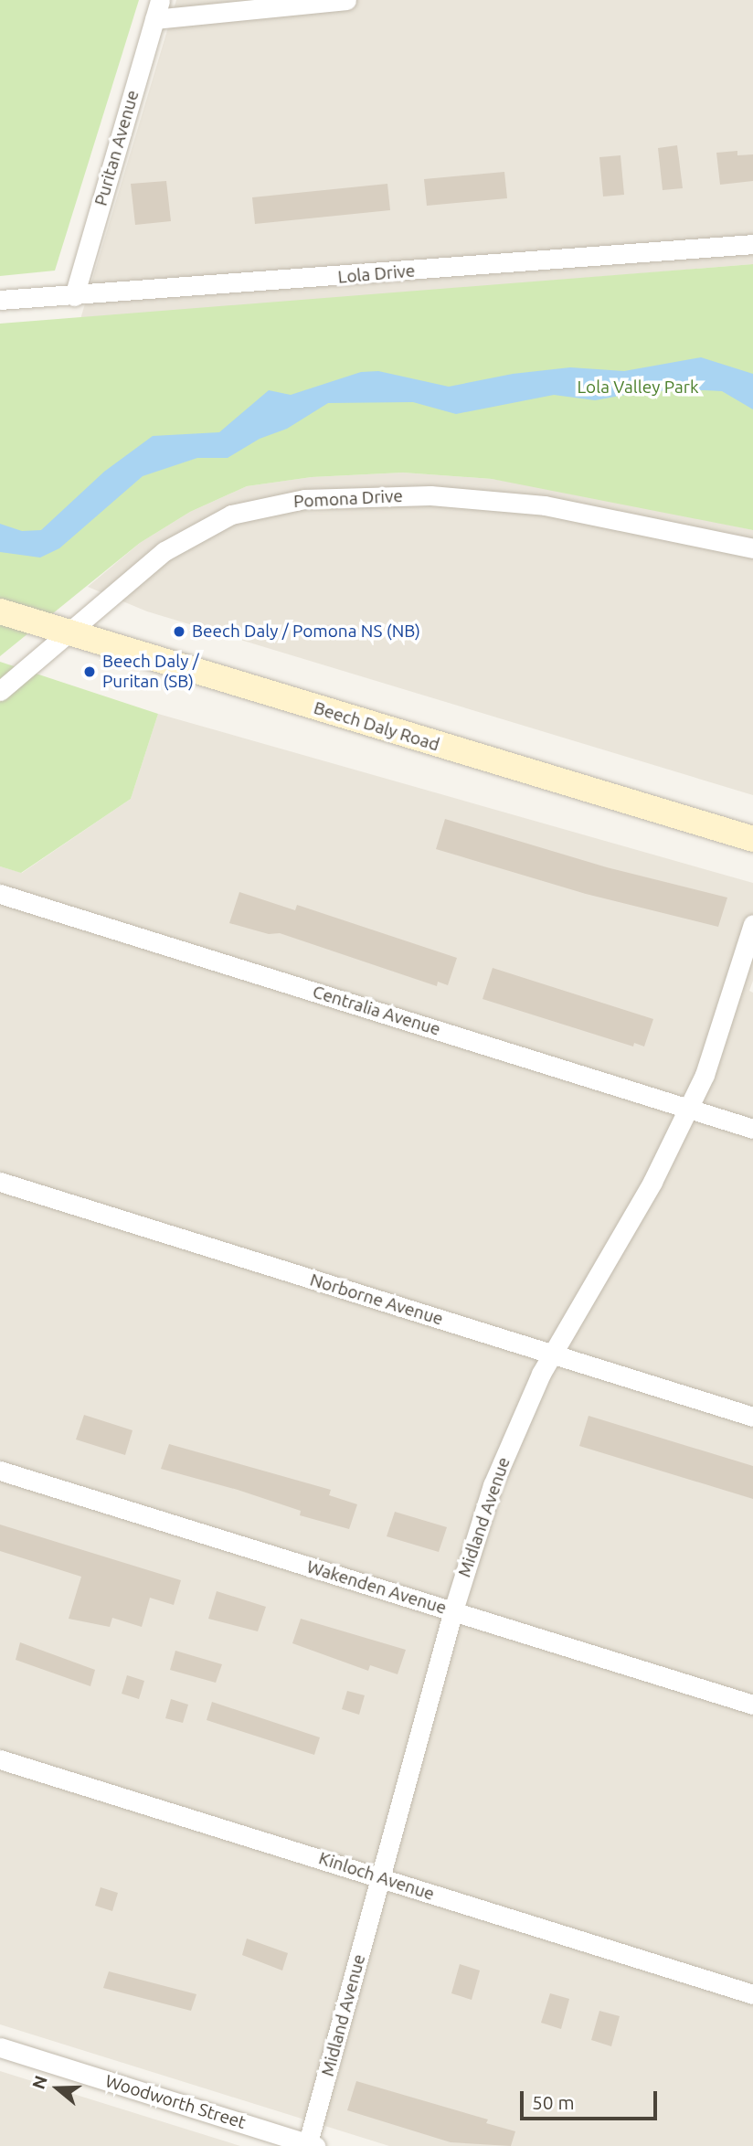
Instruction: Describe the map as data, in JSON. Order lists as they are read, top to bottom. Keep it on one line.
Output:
{"streets":{"main road":["Beech Daly Road"],"street":["Puritan Avenue","Lola Drive","Pomona Drive","Centralia Avenue","Norborne Avenue","Midland Avenue","Wakenden Avenue","Kinloch Avenue","Woodworth Street"]},"crossings":[["Puritan Avenue","Lola Drive"],["Pomona Drive","Beech Daly Road"],["Centralia Avenue","Midland Avenue"],["Norborne Avenue","Midland Avenue"],["Midland Avenue","Wakenden Avenue"],["Midland Avenue","Kinloch Avenue"],["Midland Avenue","Woodworth Street"]],"parks":["Lola Valley Park"],"places":["Beech Daly / Pomona NS (NB)","Beech Daly / Puritan (SB)"],"scale_bar":"50 m","north":"left"}
